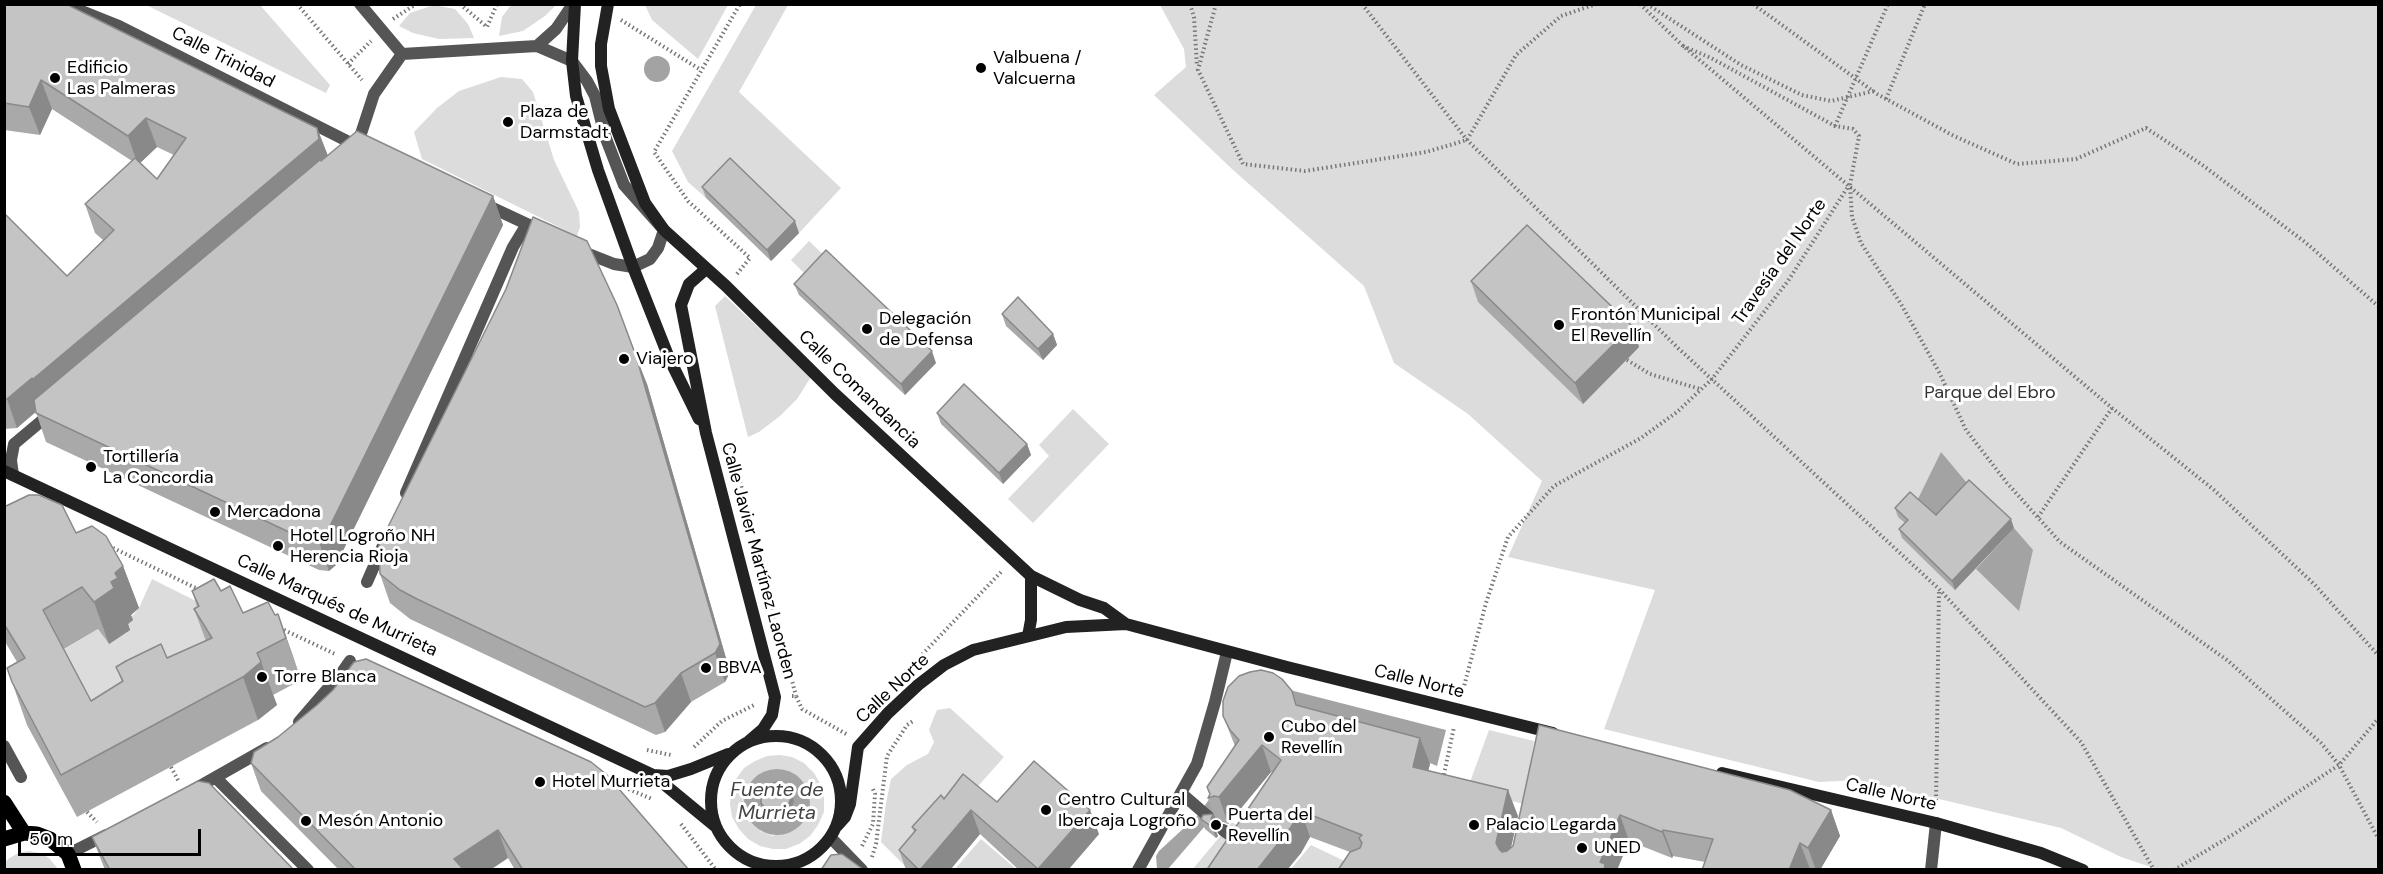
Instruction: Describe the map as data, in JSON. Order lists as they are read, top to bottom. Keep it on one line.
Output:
{"streets":{"main road":["Calle Comandancia","Calle Javier Martínez Laorden","Calle Marqués de Murrieta","Calle Norte"],"street":["Calle Trinidad"],"path":["Travesía del Norte"]},"crossings":[["Travesía del Norte","Calle Norte"],["Calle Comandancia","Calle Javier Martínez Laorden"],["Calle Comandancia","Calle Norte"],["Calle Marqués de Murrieta","Calle Norte"]],"water":["Fuente de Murrieta"],"parks":["Parque del Ebro"],"places":["Valbuena / Valcuerna","Edificio Las Palmeras","Plaza de Darmstadt","Frontón Municipal El Revellín","Delegación de Defensa","Viajero","Tortillería La Concordia","Mercadona","Hotel Logroño NH Herencia Rioja","BBVA","Torre Blanca","Cubo del Revellín","Hotel Murrieta","Centro Cultural Ibercaja Logroño","Mesón Antonio","Puerta del Revellín","Palacio Legarda","UNED"],"scale_bar":"50 m"}
